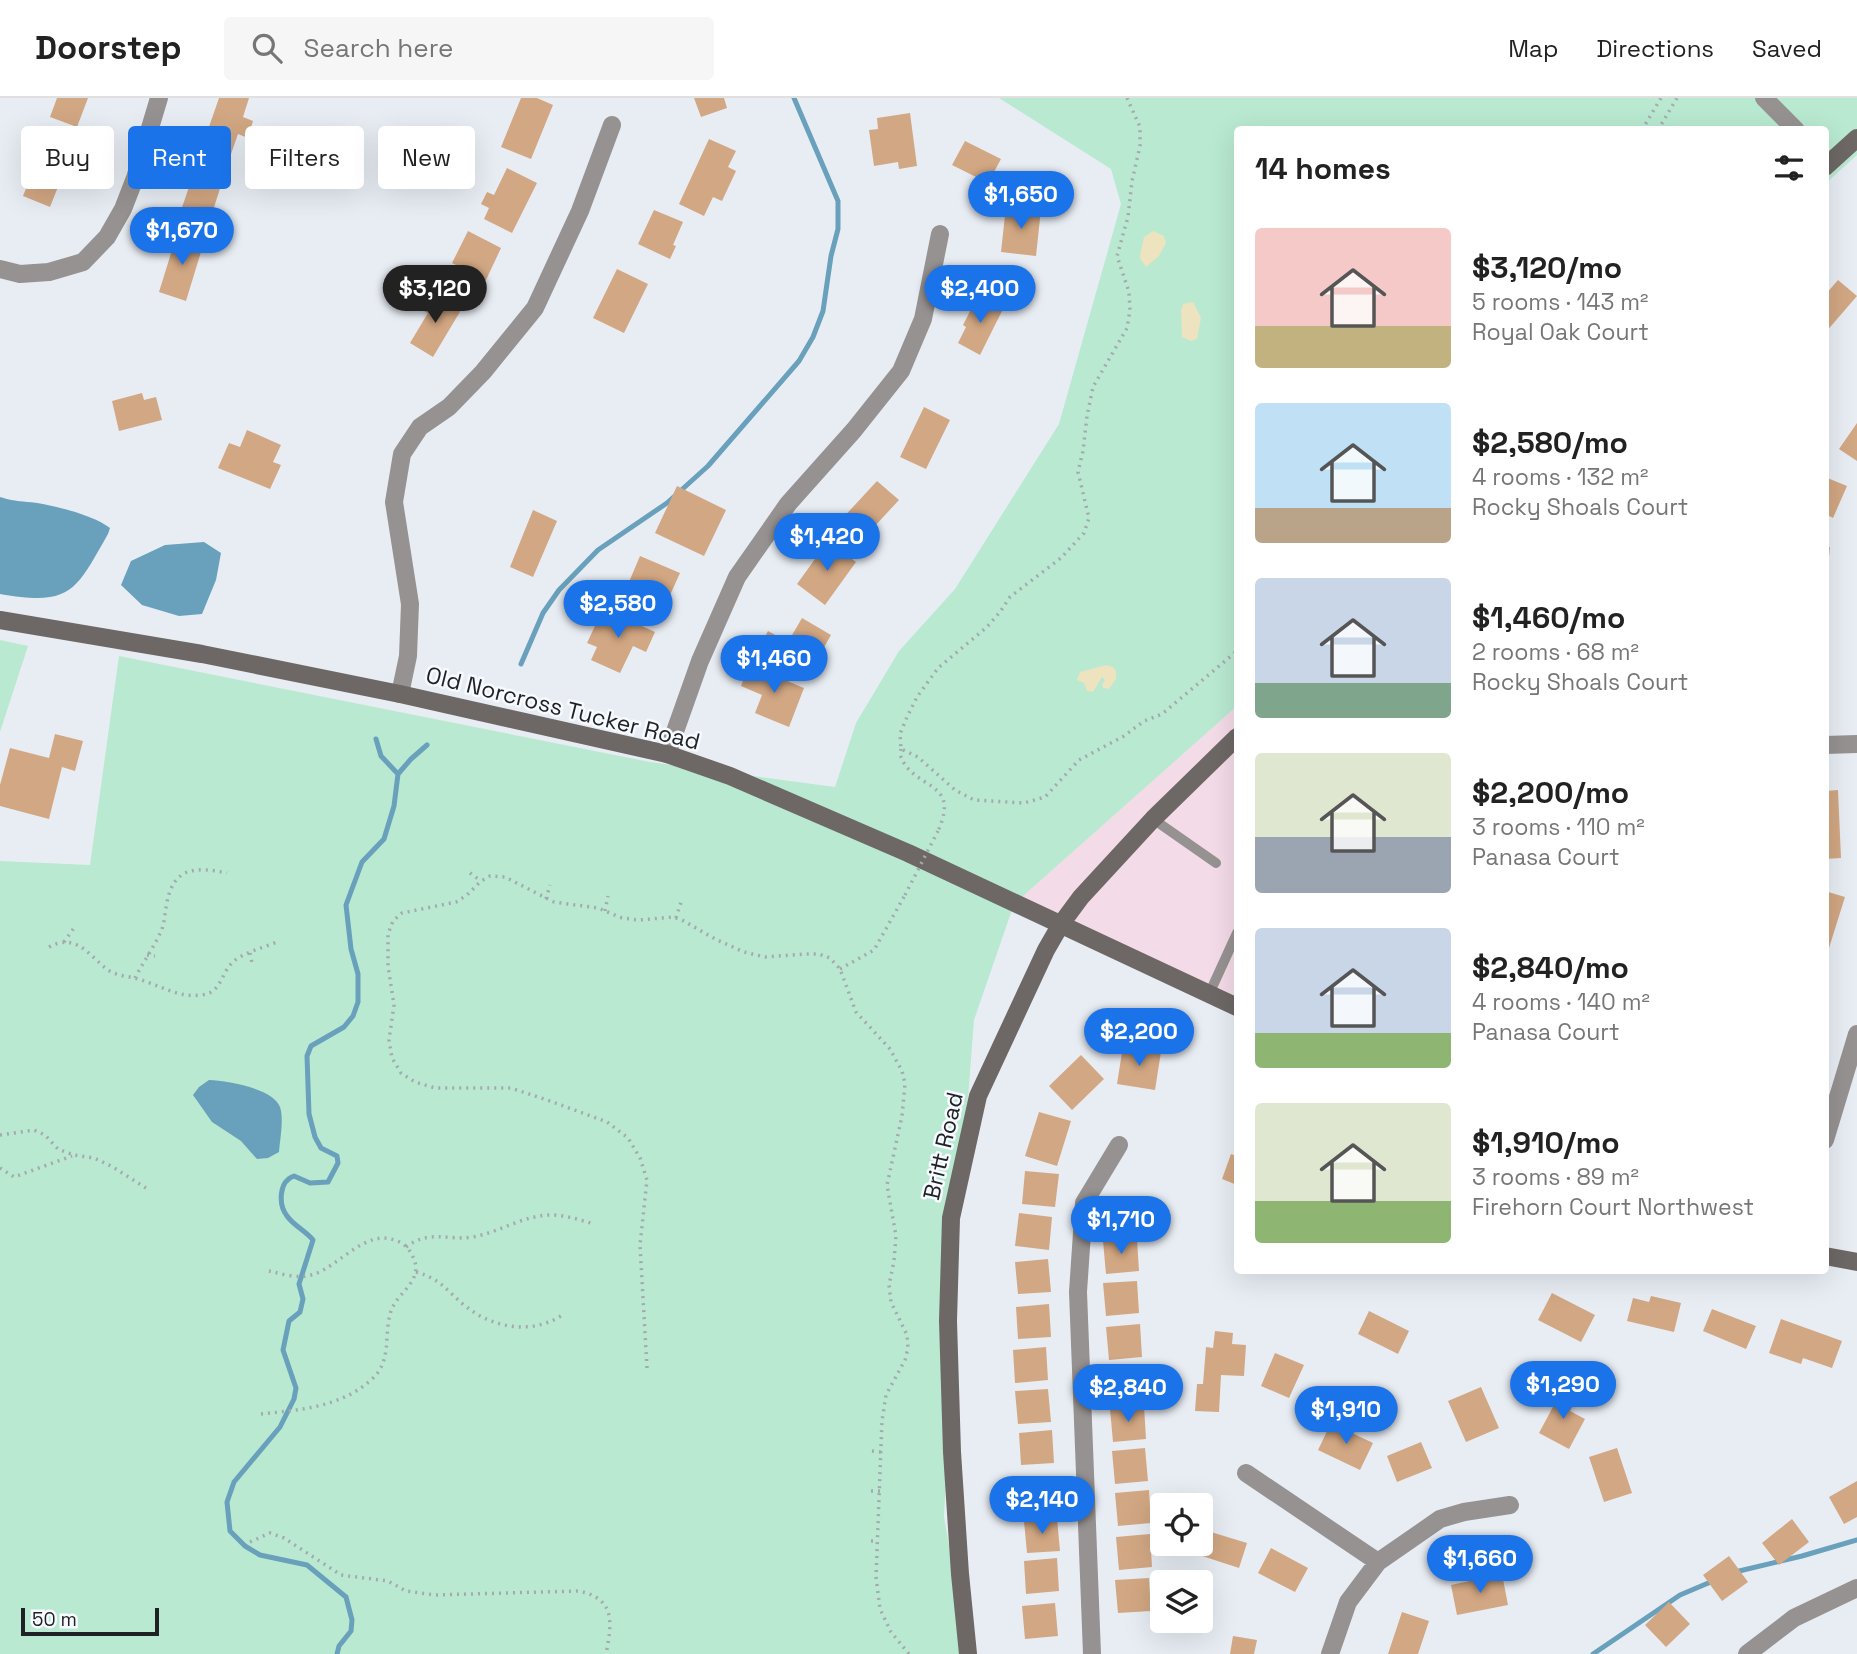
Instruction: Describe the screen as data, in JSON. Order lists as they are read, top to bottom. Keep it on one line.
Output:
{"streets":{"street":["Old Norcross Tucker Road","Britt Road"]},"crossings":[["Old Norcross Tucker Road","Britt Road"]],"scale_bar":"50 m","page":{"header":"Doorstep","search":"Search here","nav":["Map","Directions","Saved"],"chip":["Buy","Rent","Filters","New"],"heading":"14 homes","price":["$1,650","$1,670","$3,120","$2,400","$1,420","$2,580","$1,460","$2,200","$1,710","$1,290","$2,840","$1,910","$2,140","$1,660"],"list":[{"name":"$3,120/mo","note":"5 rooms · 143 m² · Royal Oak Court"},{"name":"$2,580/mo","note":"4 rooms · 132 m² · Rocky Shoals Court"},{"name":"$1,460/mo","note":"2 rooms · 68 m² · Rocky Shoals Court"},{"name":"$2,200/mo","note":"3 rooms · 110 m² · Panasa Court"},{"name":"$2,840/mo","note":"4 rooms · 140 m² · Panasa Court"},{"name":"$1,910/mo","note":"3 rooms · 89 m² · Firehorn Court Northwest"}],"scale":"50 m"}}
